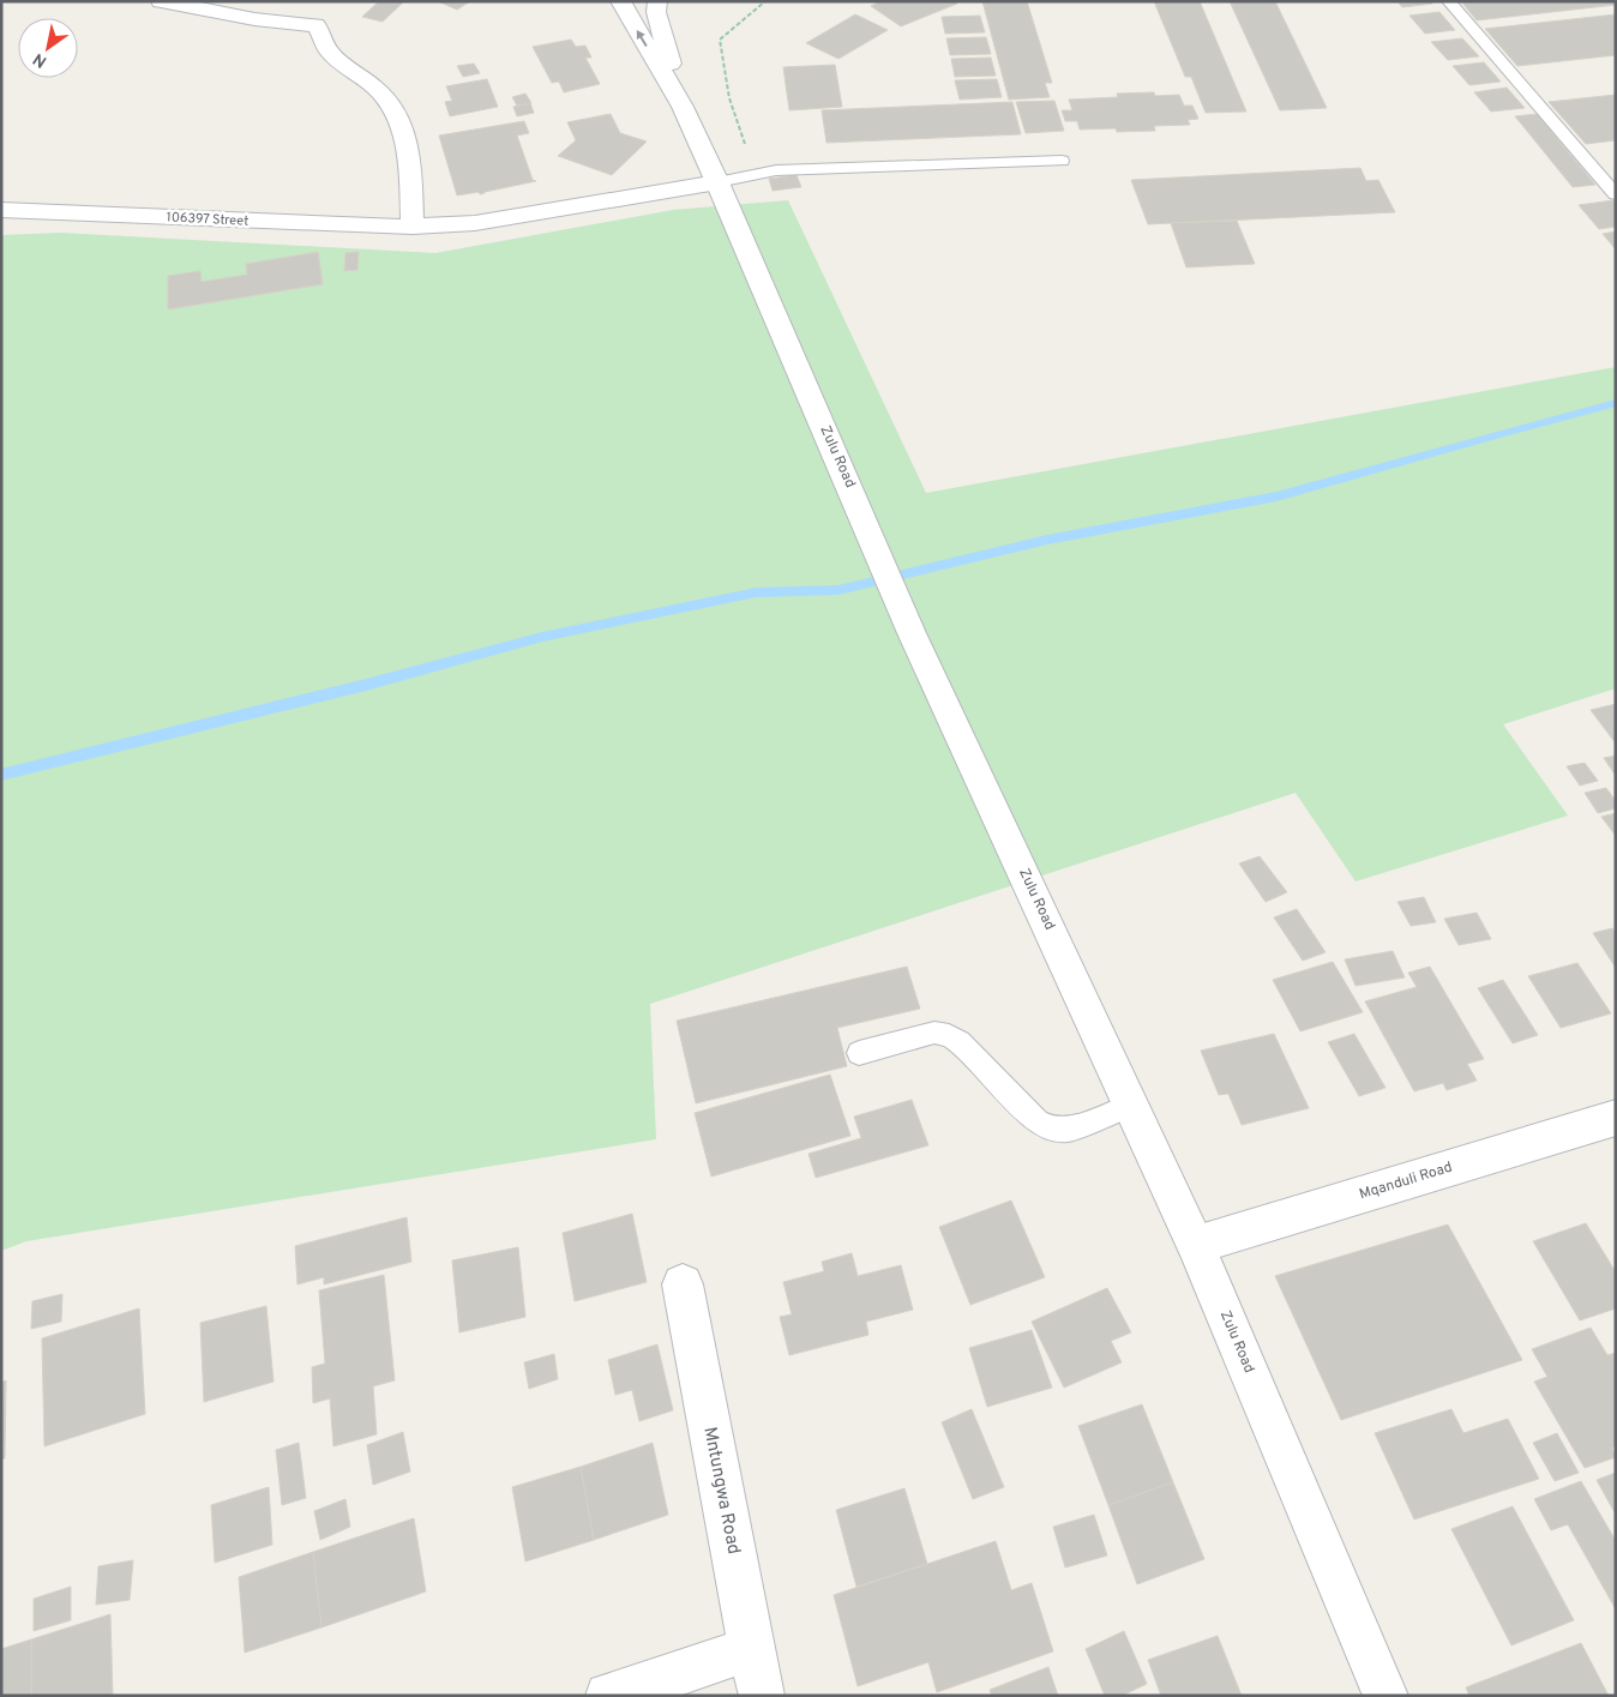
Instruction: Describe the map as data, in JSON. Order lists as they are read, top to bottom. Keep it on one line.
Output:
{"streets":{"street":["106397 Street","Zulu Road","Mqanduli Road","Mntungwa Road"]},"crossings":[["106397 Street","Zulu Road"],["Zulu Road","Mqanduli Road"]],"north":"bottom left"}
